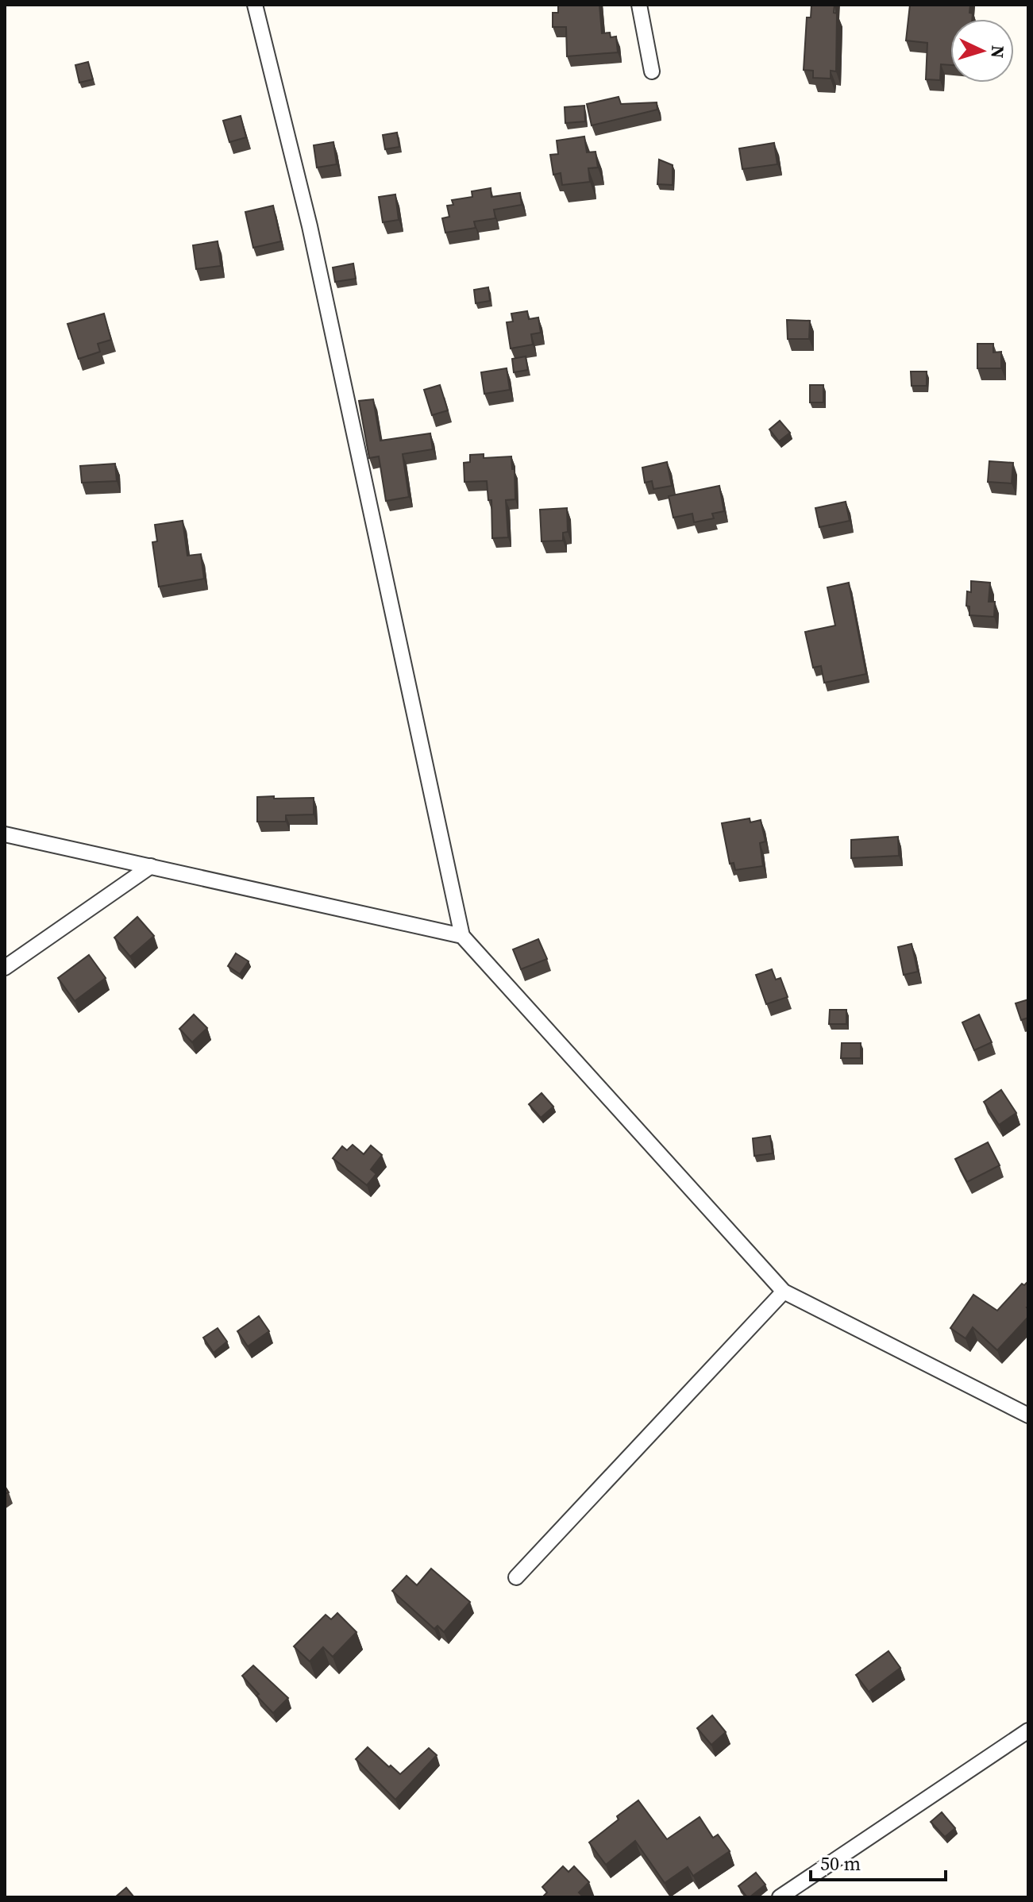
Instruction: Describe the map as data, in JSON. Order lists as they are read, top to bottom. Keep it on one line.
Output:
{"scale_bar":"50 m","north":"right"}
